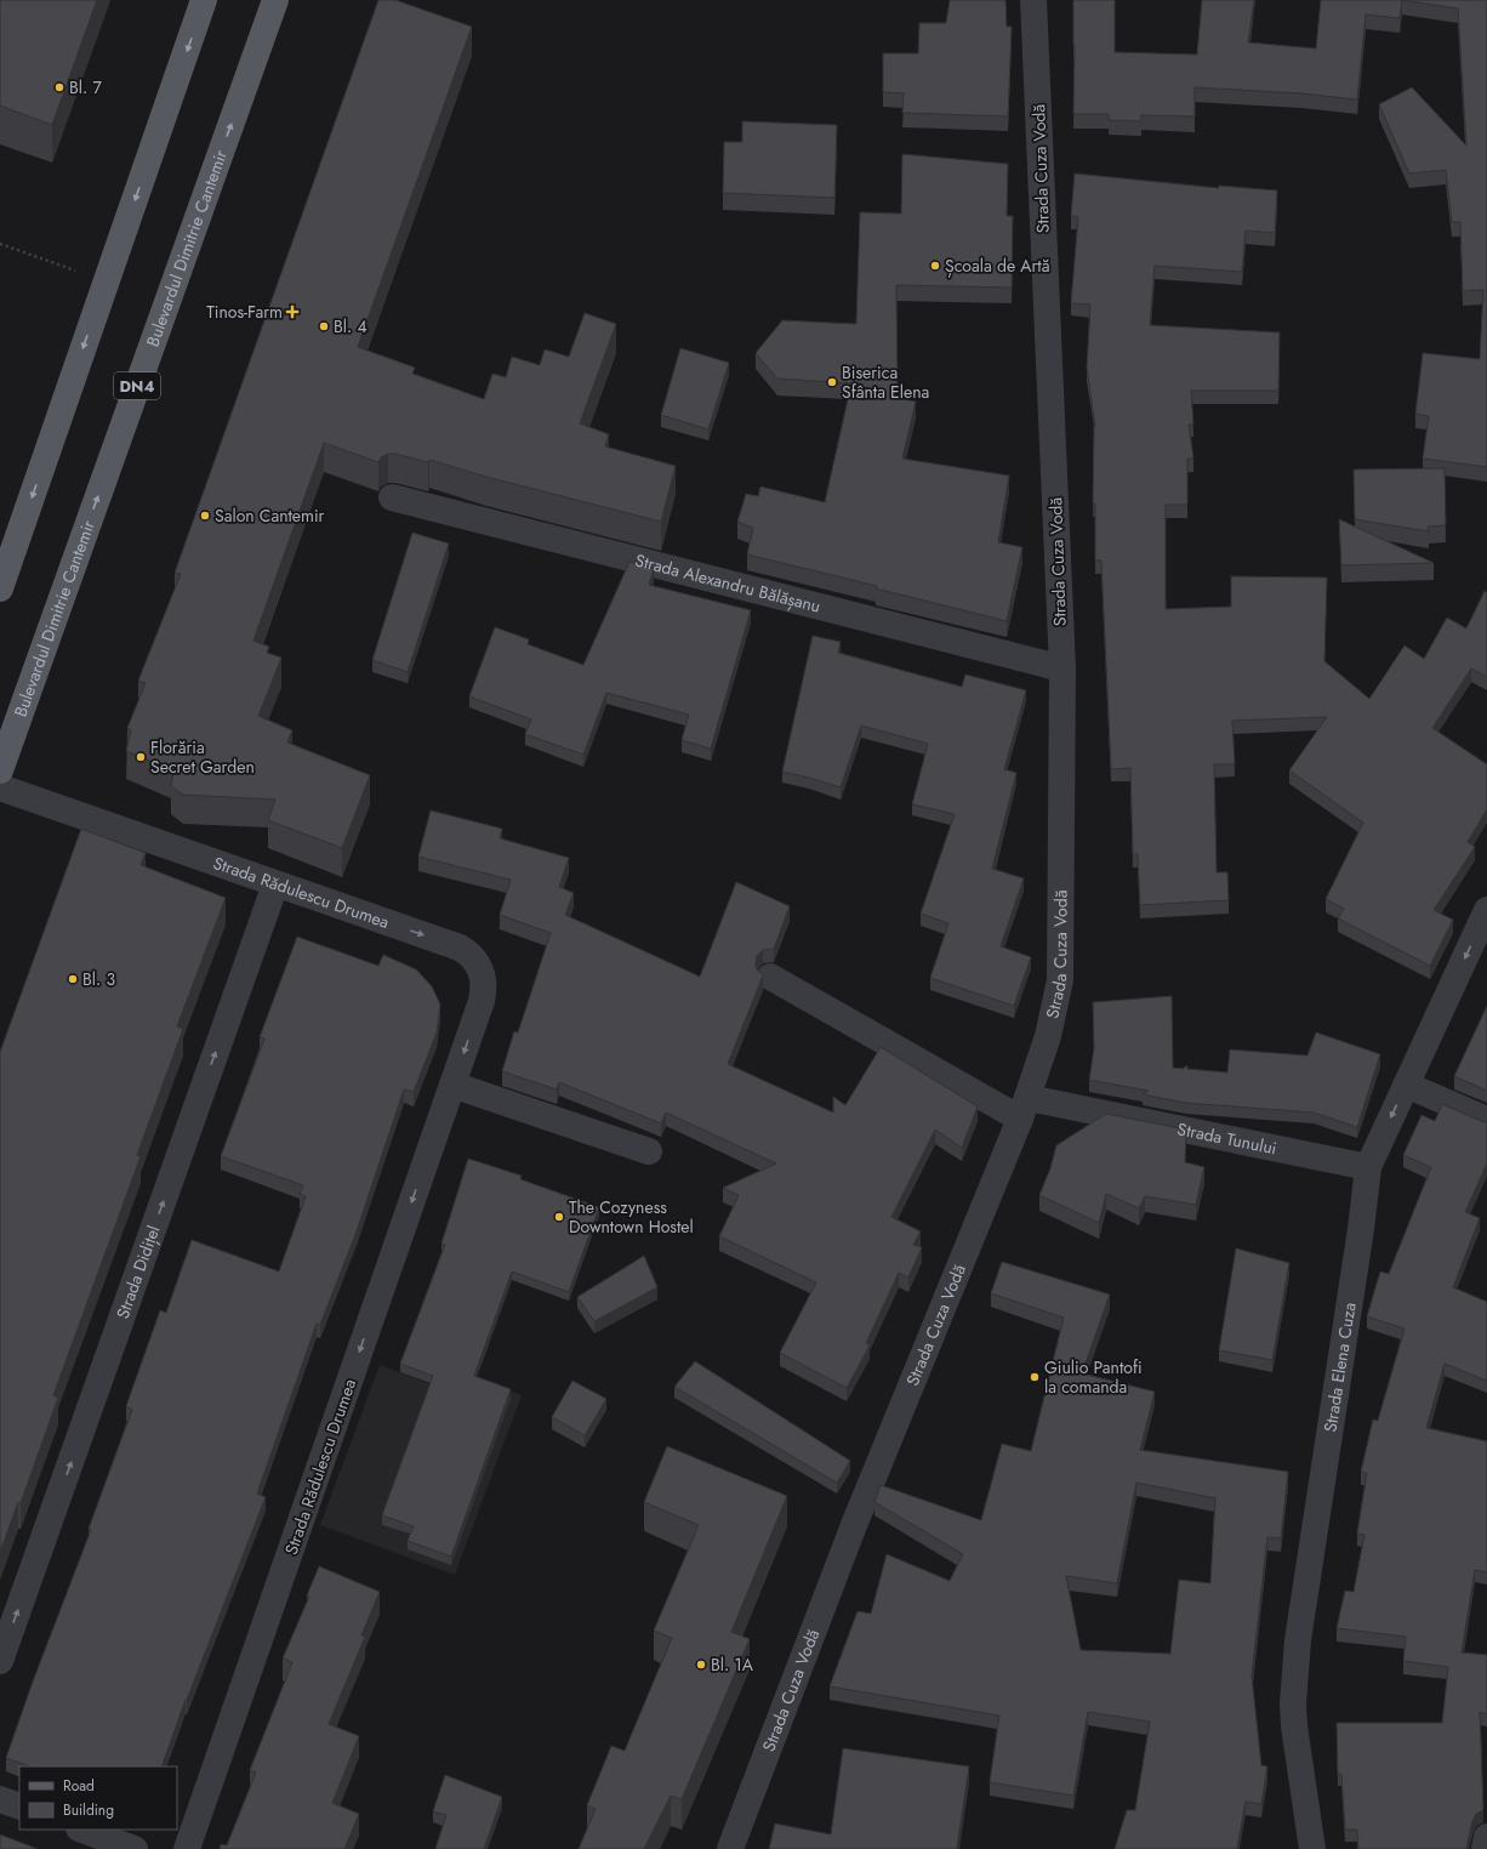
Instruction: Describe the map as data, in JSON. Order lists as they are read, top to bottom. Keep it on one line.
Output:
{"streets":{"main road":["Bulevardul Dimitrie Cantemir","DN4"],"street":["Strada Cuza Vodă","Strada Alexandru Bălășanu","Strada Rădulescu Drumea","Strada Tunului","Strada Didițel","Strada Elena Cuza"]},"crossings":[["Strada Cuza Vodă","Strada Alexandru Bălășanu"],["Strada Cuza Vodă","Strada Tunului"],["Strada Rădulescu Drumea","Strada Didițel"],["Strada Tunului","Strada Elena Cuza"]],"one_way":["Strada Rădulescu Drumea","Strada Didițel"],"places":{"other":["Bl. 7","Școala de Artă","Bl. 4","Biserica Sfânta Elena","Salon Cantemir","Florăria Secret Garden","Bl. 3","The Cozyness Downtown Hostel","Giulio Pantofi la comanda","Bl. 1A"],"health":["Tinos-Farm"]},"legend":["Road","Building"]}
